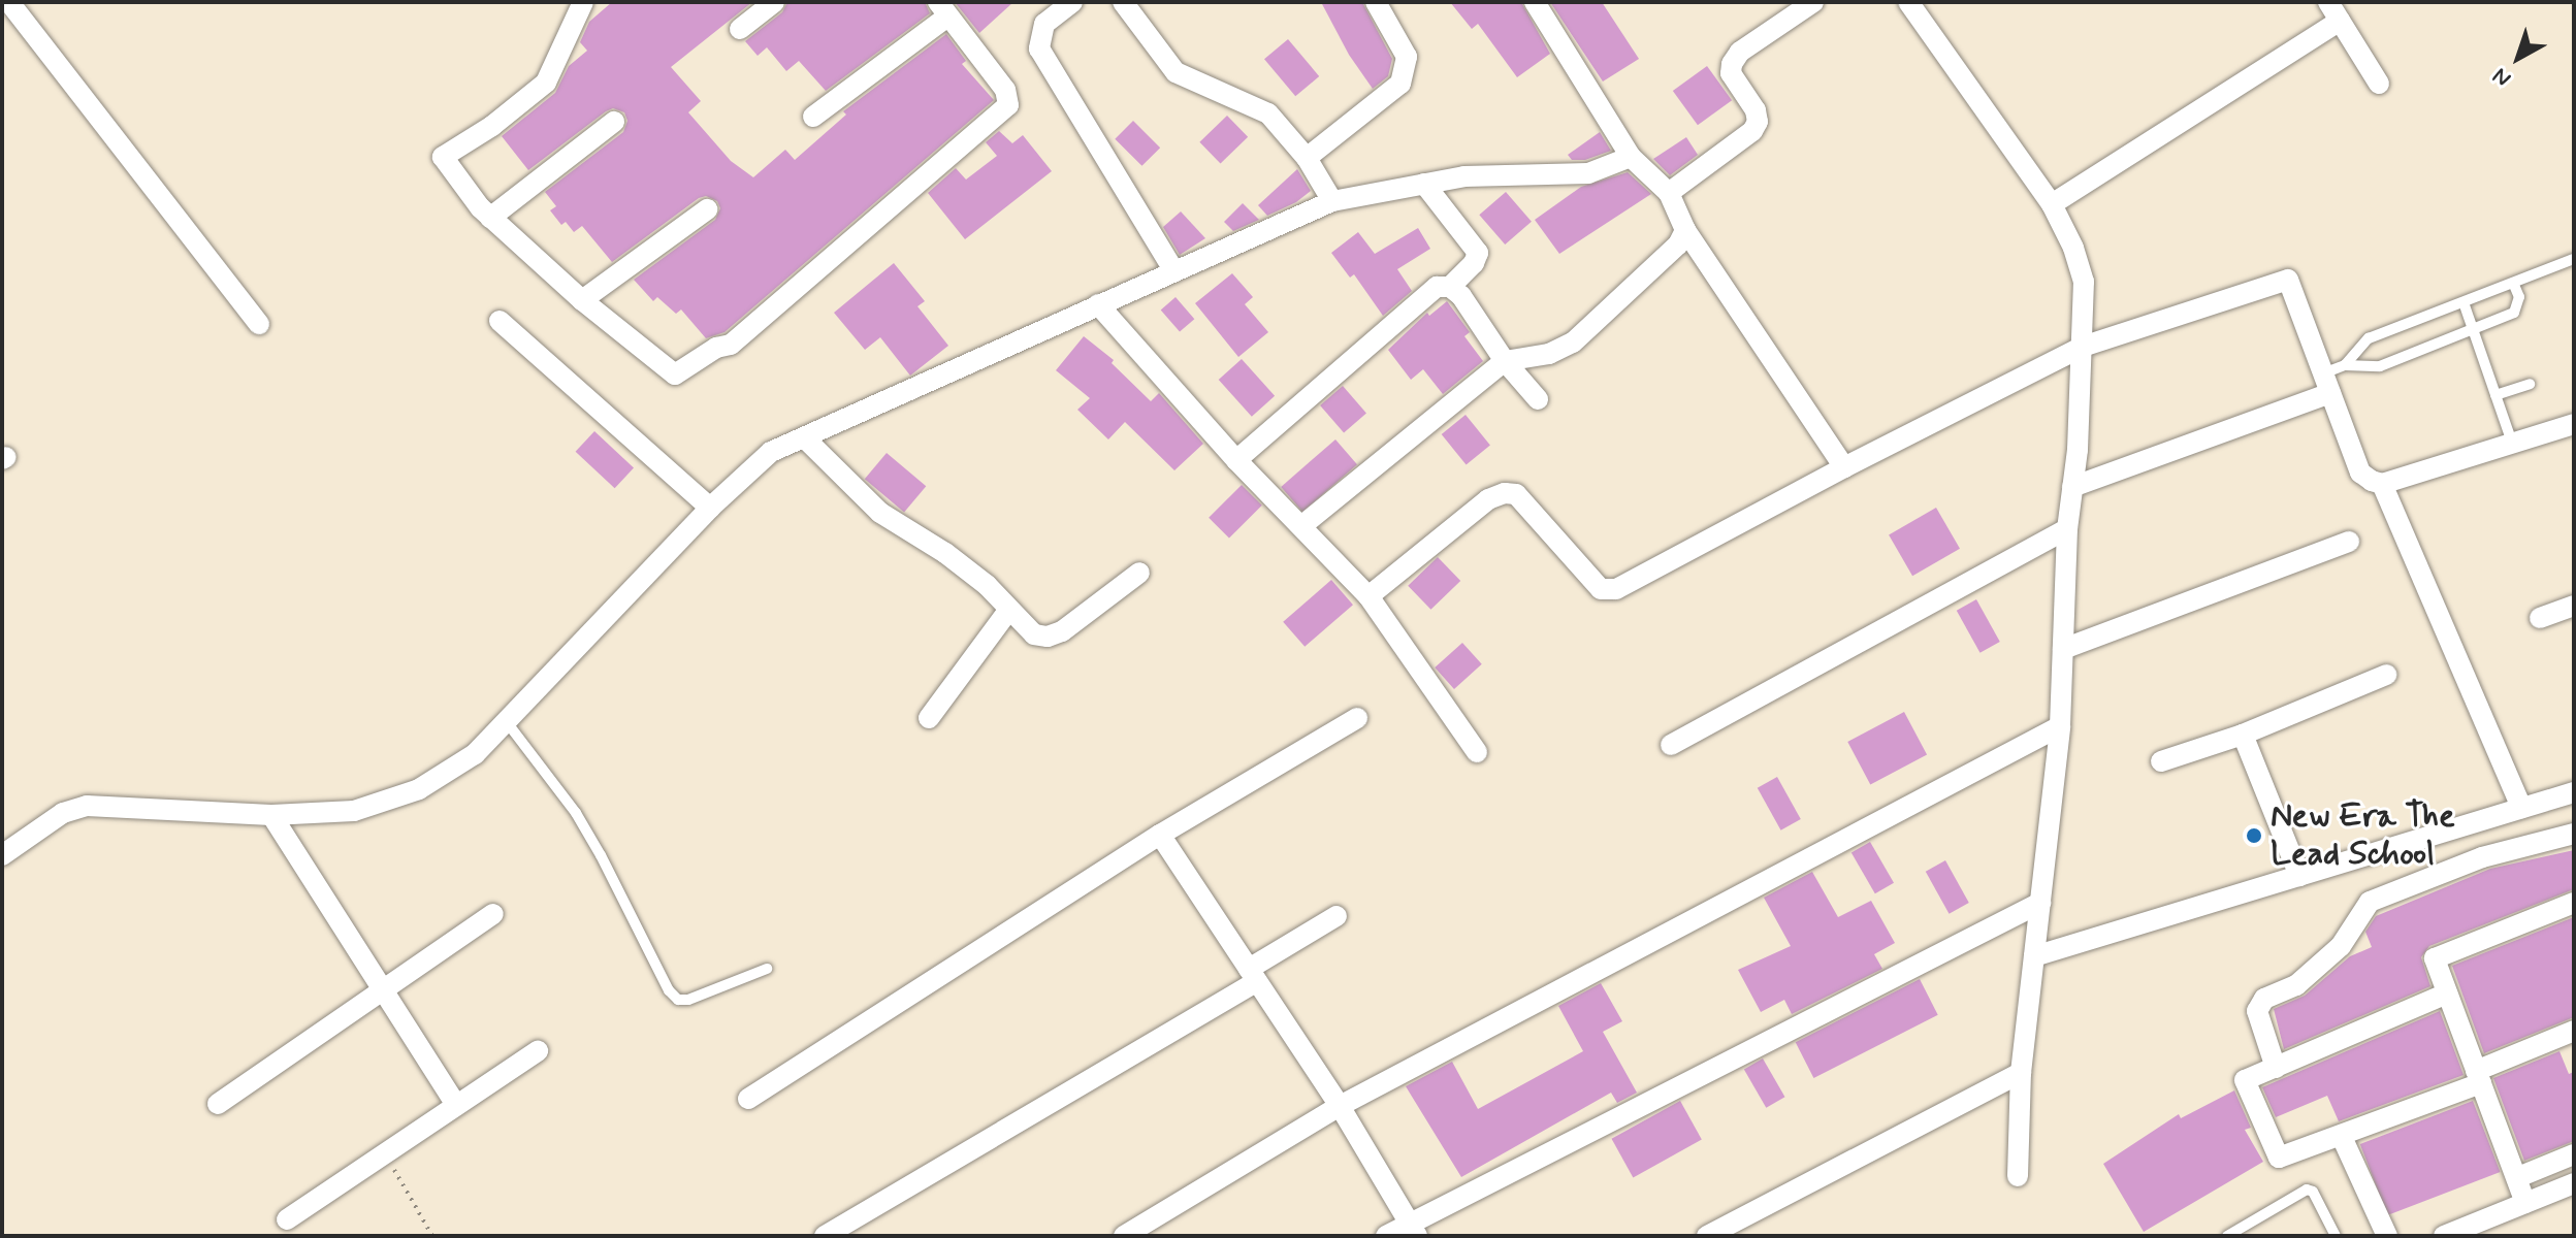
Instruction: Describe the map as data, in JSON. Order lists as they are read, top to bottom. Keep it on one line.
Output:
{"places":["New Era The Lead School"],"north":"bottom left"}
